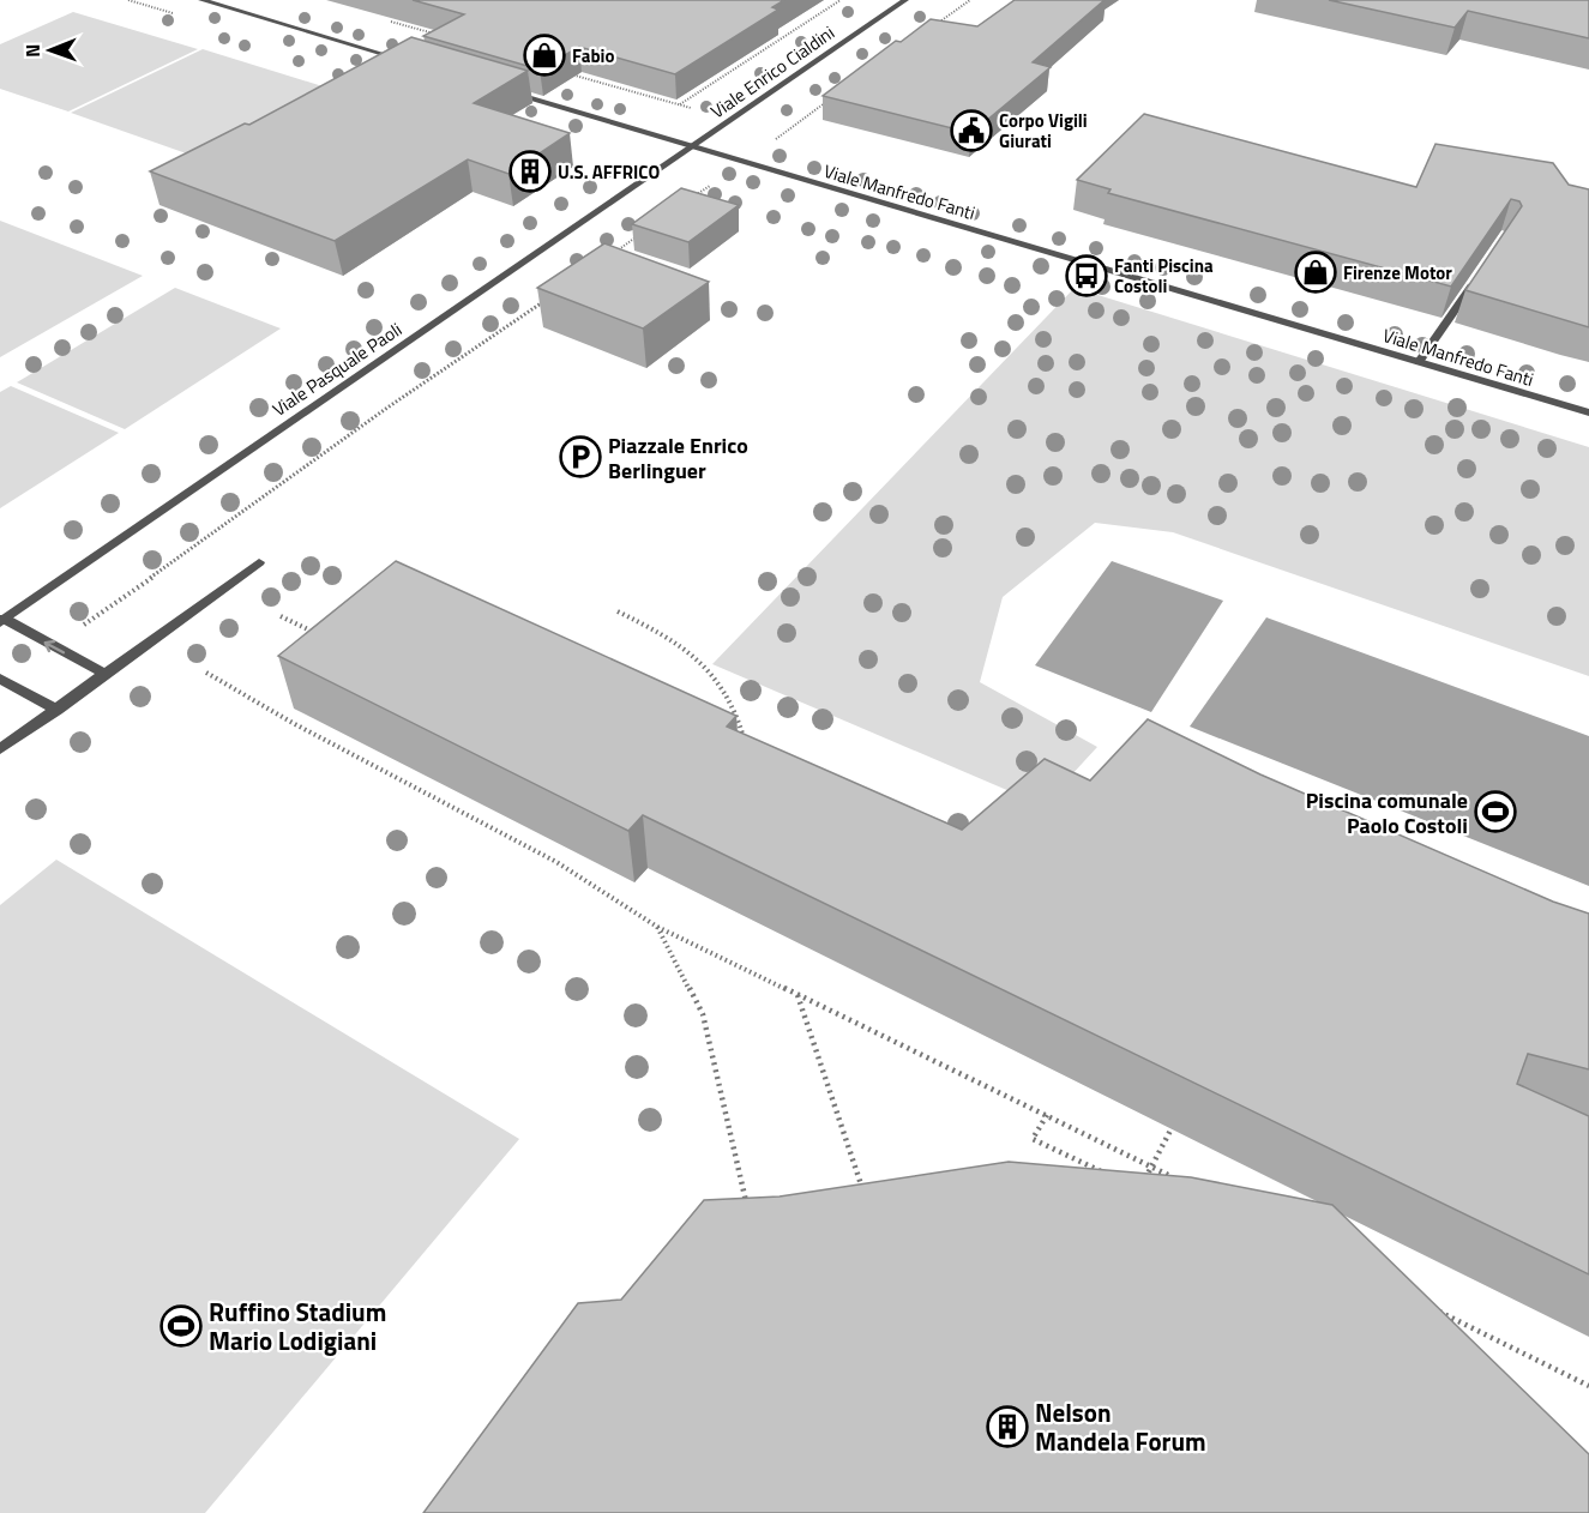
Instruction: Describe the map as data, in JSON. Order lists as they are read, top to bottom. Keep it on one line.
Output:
{"streets":{"street":["Viale Enrico Cialdini","Viale Manfredo Fanti","Viale Pasquale Paoli"]},"crossings":[["Viale Enrico Cialdini","Viale Manfredo Fanti"],["Viale Enrico Cialdini","Viale Pasquale Paoli"],["Viale Manfredo Fanti","Viale Pasquale Paoli"]],"places":{"shop":["Fabio","Firenze Motor"],"public building":["Corpo Vigili Giurati"],"building":["U.S. AFFRICO","Nelson Mandela Forum"],"bus stop":["Fanti Piscina Costoli"],"parking":["Piazzale Enrico Berlinguer"],"sports":["Piscina comunale Paolo Costoli","Ruffino Stadium Mario Lodigiani"]},"north":"left"}
